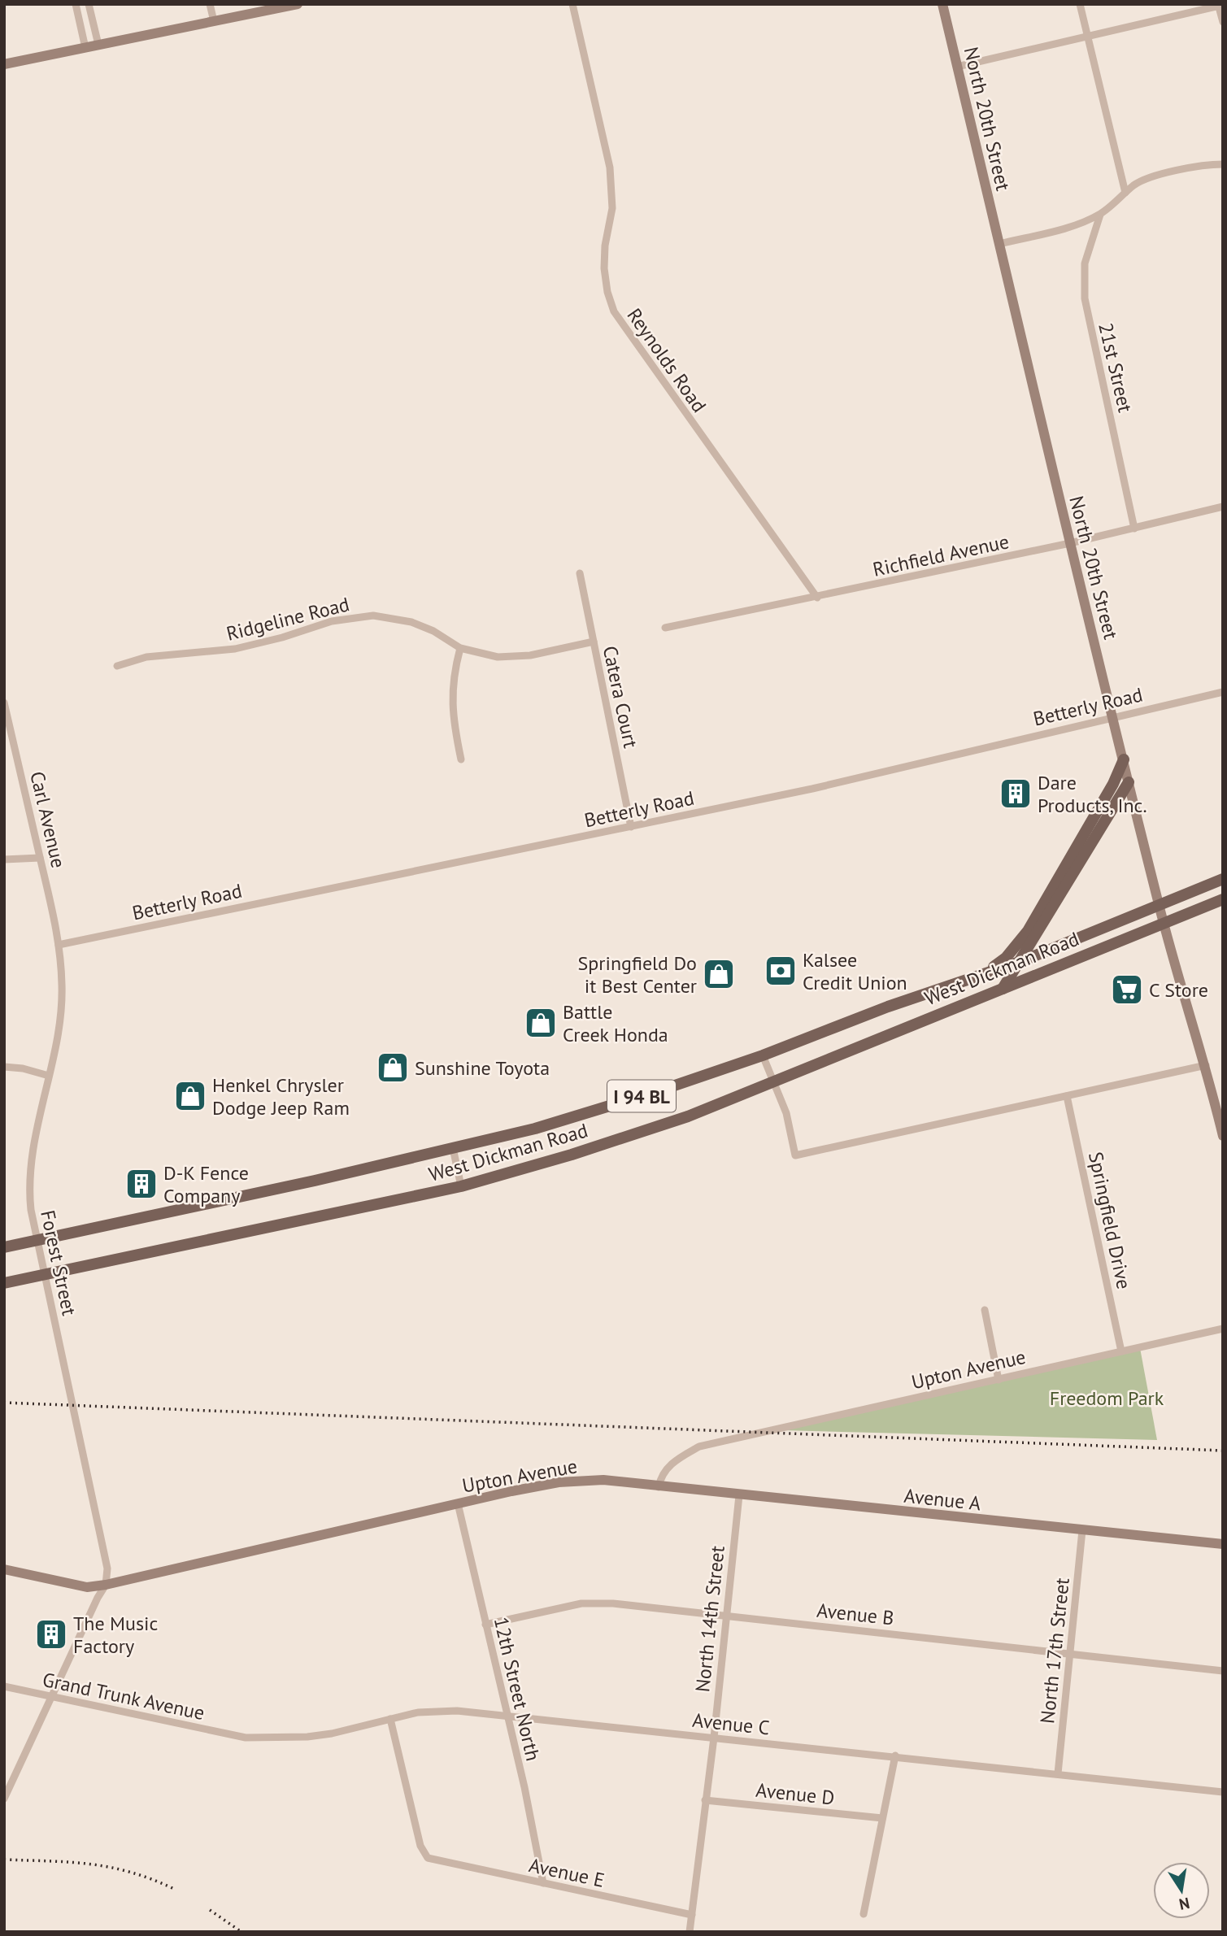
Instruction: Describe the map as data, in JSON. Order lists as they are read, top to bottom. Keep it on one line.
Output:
{"streets":{"main road":["West Dickman Road","I 94 BL"],"street":["North 20th Street","Reynolds Road","21st Street","Richfield Avenue","Ridgeline Road","Catera Court","Betterly Road","Carl Avenue","Springfield Drive","Forest Street","Upton Avenue","Avenue A","Avenue B","North 14th Street","North 17th Street","12th Street North","Grand Trunk Avenue","Avenue C","Avenue D","Avenue E"]},"crossings":[["North 20th Street","Richfield Avenue"],["North 20th Street","Betterly Road"],["North 20th Street","West Dickman Road"],["Reynolds Road","Richfield Avenue"],["21st Street","Richfield Avenue"],["Ridgeline Road","Catera Court"],["Catera Court","Betterly Road"],["Betterly Road","Carl Avenue"],["Betterly Road","Forest Street"],["Carl Avenue","Forest Street"],["West Dickman Road","Forest Street"],["Springfield Drive","Upton Avenue"],["Forest Street","Upton Avenue"],["Upton Avenue","Avenue A"],["Upton Avenue","12th Street North"],["Avenue A","North 14th Street"],["Avenue A","North 17th Street"],["Avenue B","North 14th Street"],["Avenue B","North 17th Street"],["Avenue B","12th Street North"],["North 14th Street","Avenue C"],["North 14th Street","Avenue D"],["North 14th Street","Avenue E"],["North 17th Street","Avenue C"],["12th Street North","Avenue C"],["12th Street North","Avenue E"],["Grand Trunk Avenue","Avenue C"],["Avenue C","Avenue E"]],"parks":["Freedom Park"],"places":{"building":["Dare Products, Inc.","D-K Fence Company","The Music Factory"],"bank":["Kalsee Credit Union"],"shop":["Springfield Do it Best Center","Battle Creek Honda","Sunshine Toyota","Henkel Chrysler Dodge Jeep Ram"],"supermarket":["C Store"]},"north":"bottom"}
